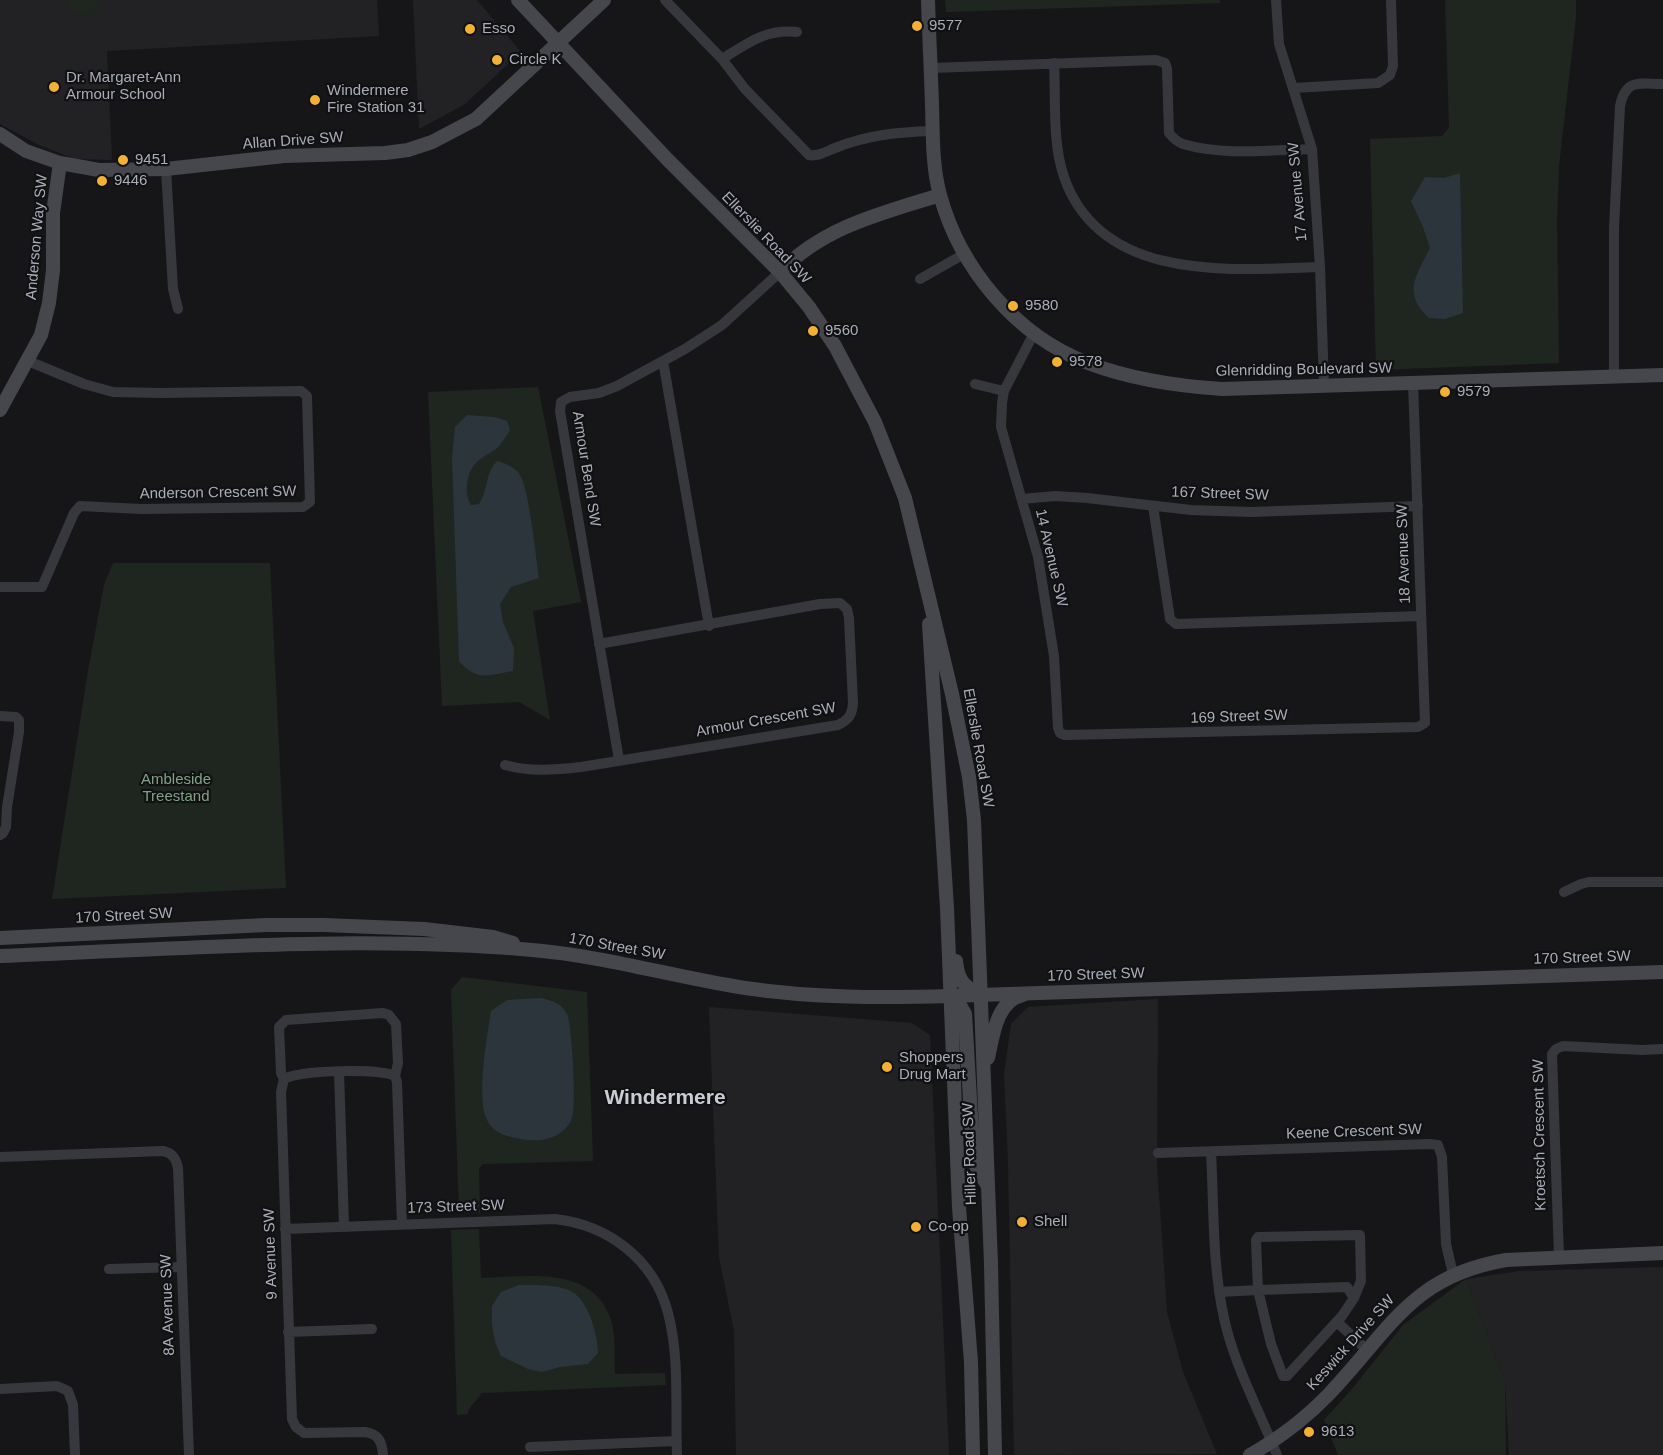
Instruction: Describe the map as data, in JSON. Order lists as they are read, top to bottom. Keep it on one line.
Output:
{"streets":{"main road":["Allan Drive SW","Anderson Way SW","Ellerslie Road SW","Glenridding Boulevard SW","170 Street SW","Hiller Road SW","Keswick Drive SW"],"street":["17 Avenue SW","Armour Bend SW","Anderson Crescent SW","167 Street SW","18 Avenue SW","14 Avenue SW","169 Street SW","Armour Crescent SW","Keene Crescent SW","Kroetsch Crescent SW","173 Street SW","9 Avenue SW","8A Avenue SW"]},"crossings":[["Allan Drive SW","Anderson Way SW"],["Allan Drive SW","Ellerslie Road SW"],["17 Avenue SW","Glenridding Boulevard SW"],["Anderson Way SW","Anderson Crescent SW"],["Ellerslie Road SW","Armour Bend SW"],["Ellerslie Road SW","170 Street SW"],["Ellerslie Road SW","Hiller Road SW"],["Glenridding Boulevard SW","18 Avenue SW"],["Glenridding Boulevard SW","14 Avenue SW"],["Armour Bend SW","Armour Crescent SW"],["167 Street SW","18 Avenue SW"],["167 Street SW","14 Avenue SW"],["18 Avenue SW","169 Street SW"],["14 Avenue SW","169 Street SW"],["170 Street SW","Hiller Road SW"],["Keene Crescent SW","Keswick Drive SW"],["Kroetsch Crescent SW","Keswick Drive SW"],["173 Street SW","9 Avenue SW"]],"districts":["Windermere"],"parks":["Ambleside Treestand"],"places":["9577","Esso","Circle K","Dr. Margaret-Ann Armour School","Windermere Fire Station 31","9451","9446","9580","9560","9578","9579","Shoppers Drug Mart","Shell","Co-op","9613"]}
